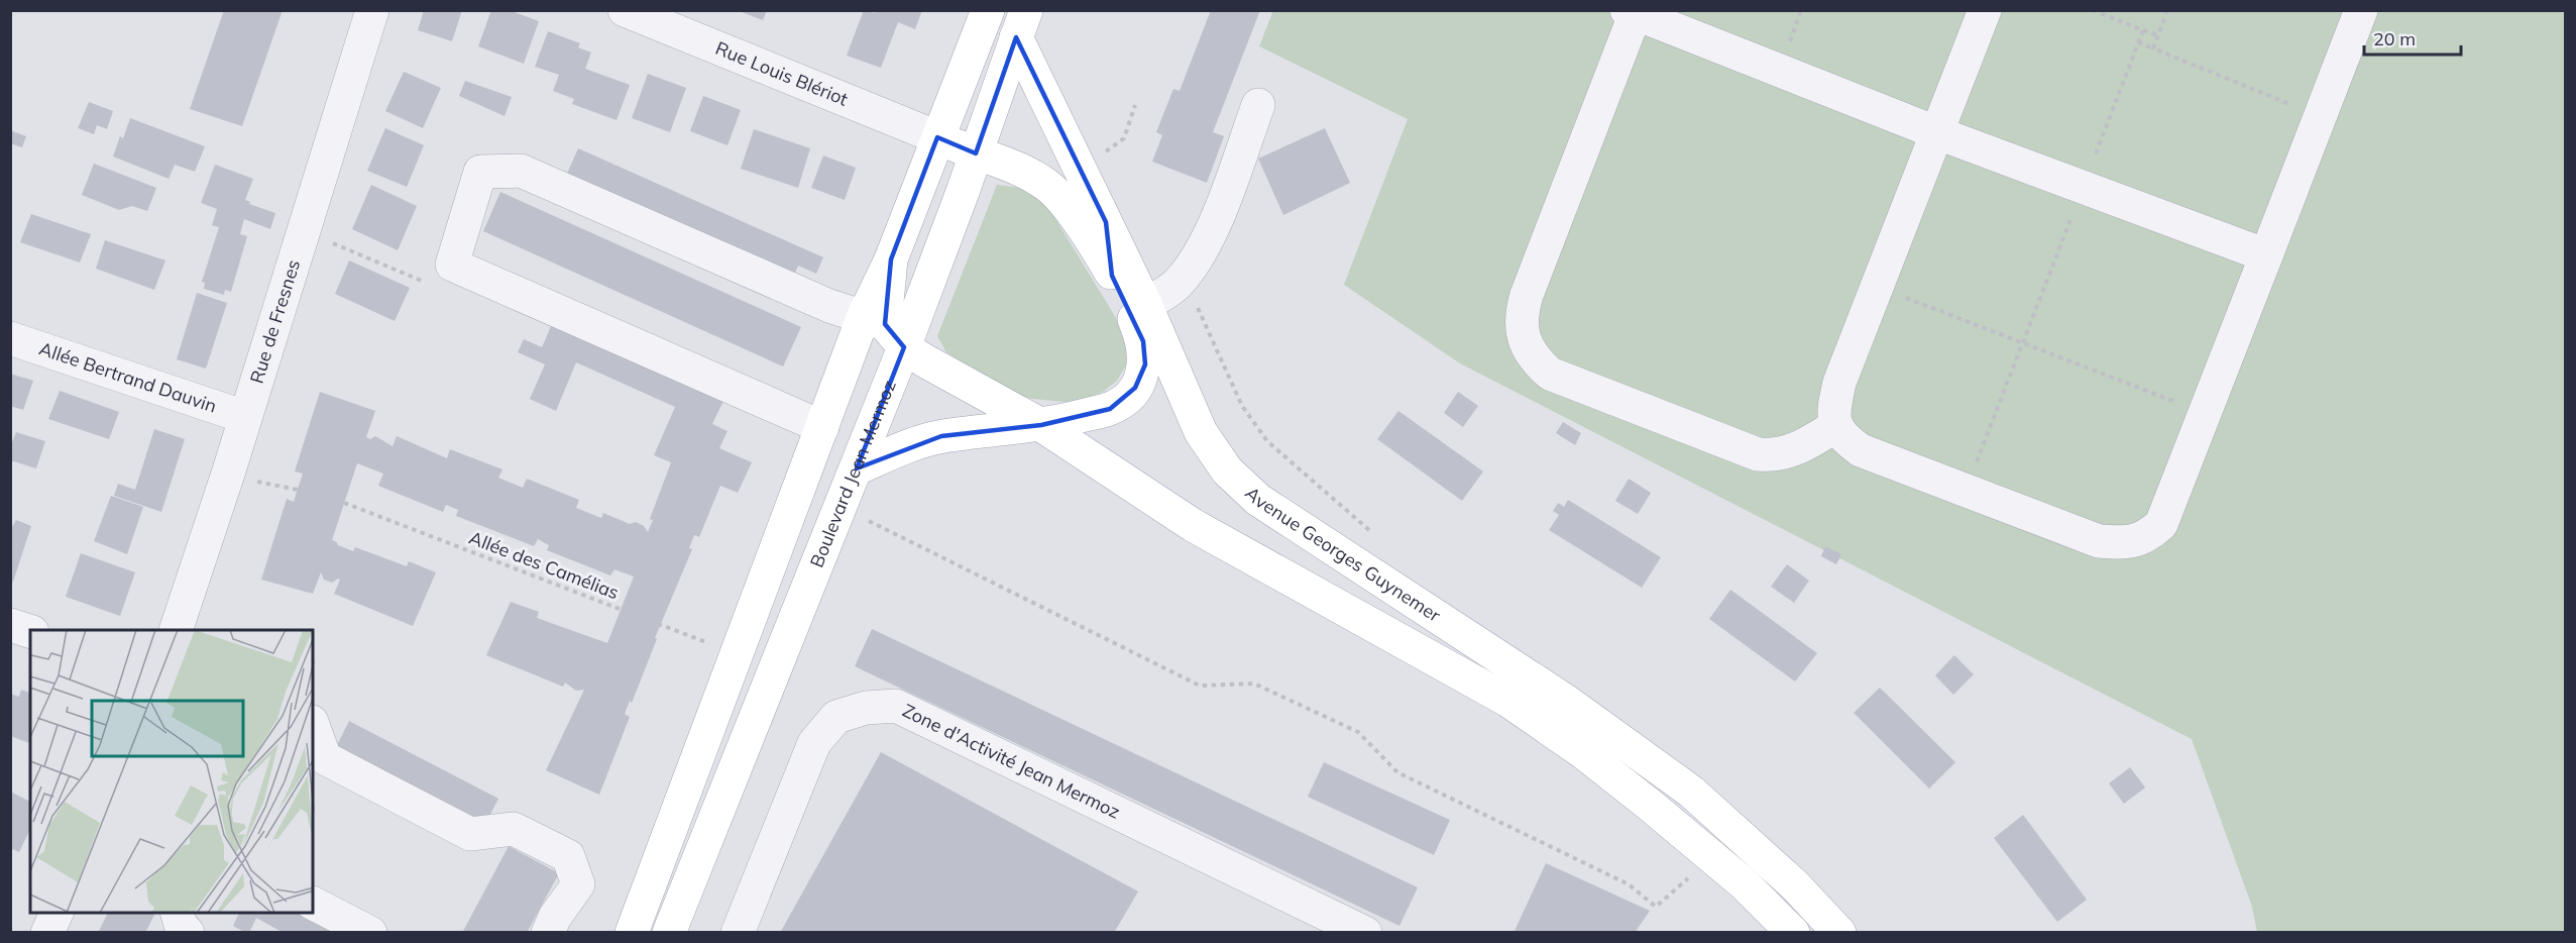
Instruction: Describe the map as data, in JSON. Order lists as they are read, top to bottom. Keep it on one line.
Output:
{"streets":{"main road":["Boulevard Jean Mermoz","Avenue Georges Guynemer"],"street":["Rue Louis Blériot","Rue de Fresnes","Allée Bertrand Dauvin","Zone d'Activité Jean Mermoz"],"path":["Allée des Camélias"]},"crossings":[["Rue de Fresnes","Allée Bertrand Dauvin"],["Boulevard Jean Mermoz","Avenue Georges Guynemer"],["Boulevard Jean Mermoz","Allée des Camélias"]],"scale_bar":"20 m"}
